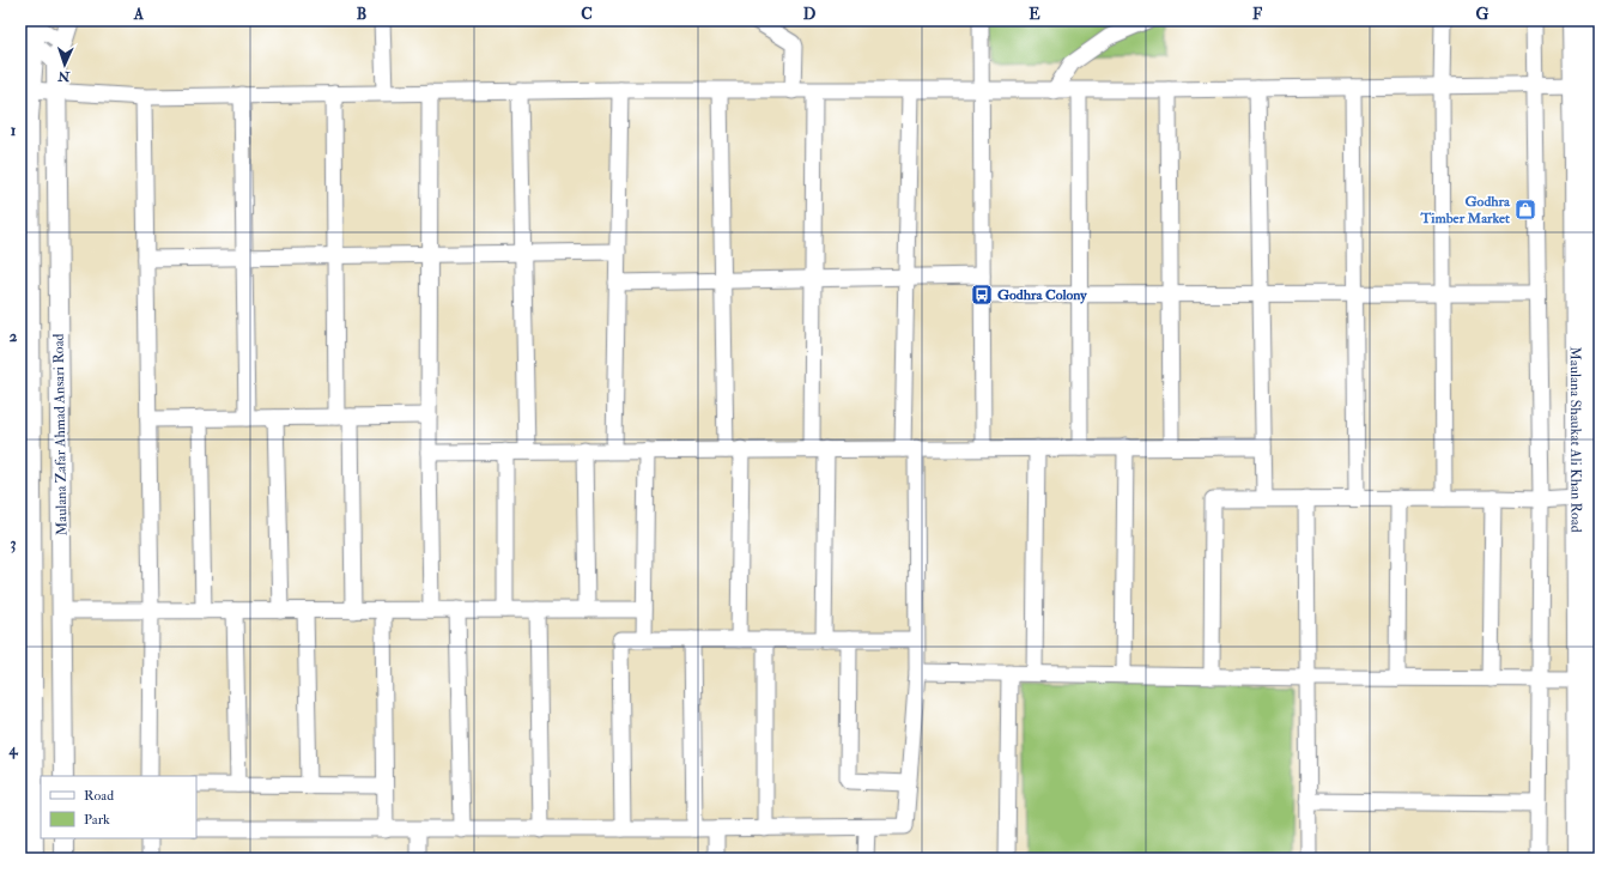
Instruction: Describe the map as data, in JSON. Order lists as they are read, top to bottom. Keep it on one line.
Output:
{"streets":{"main road":["Maulana Zafar Ahmad Ansari Road","Maulana Shaukat Ali Khan Road"]},"places":{"shop":["Godhra Timber Market"],"bus stop":["Godhra Colony"]},"legend":["Road","Park"],"north":"bottom","grid":{"columns":["A","B","C","D","E","F","G"],"rows":["1","2","3","4"]}}
